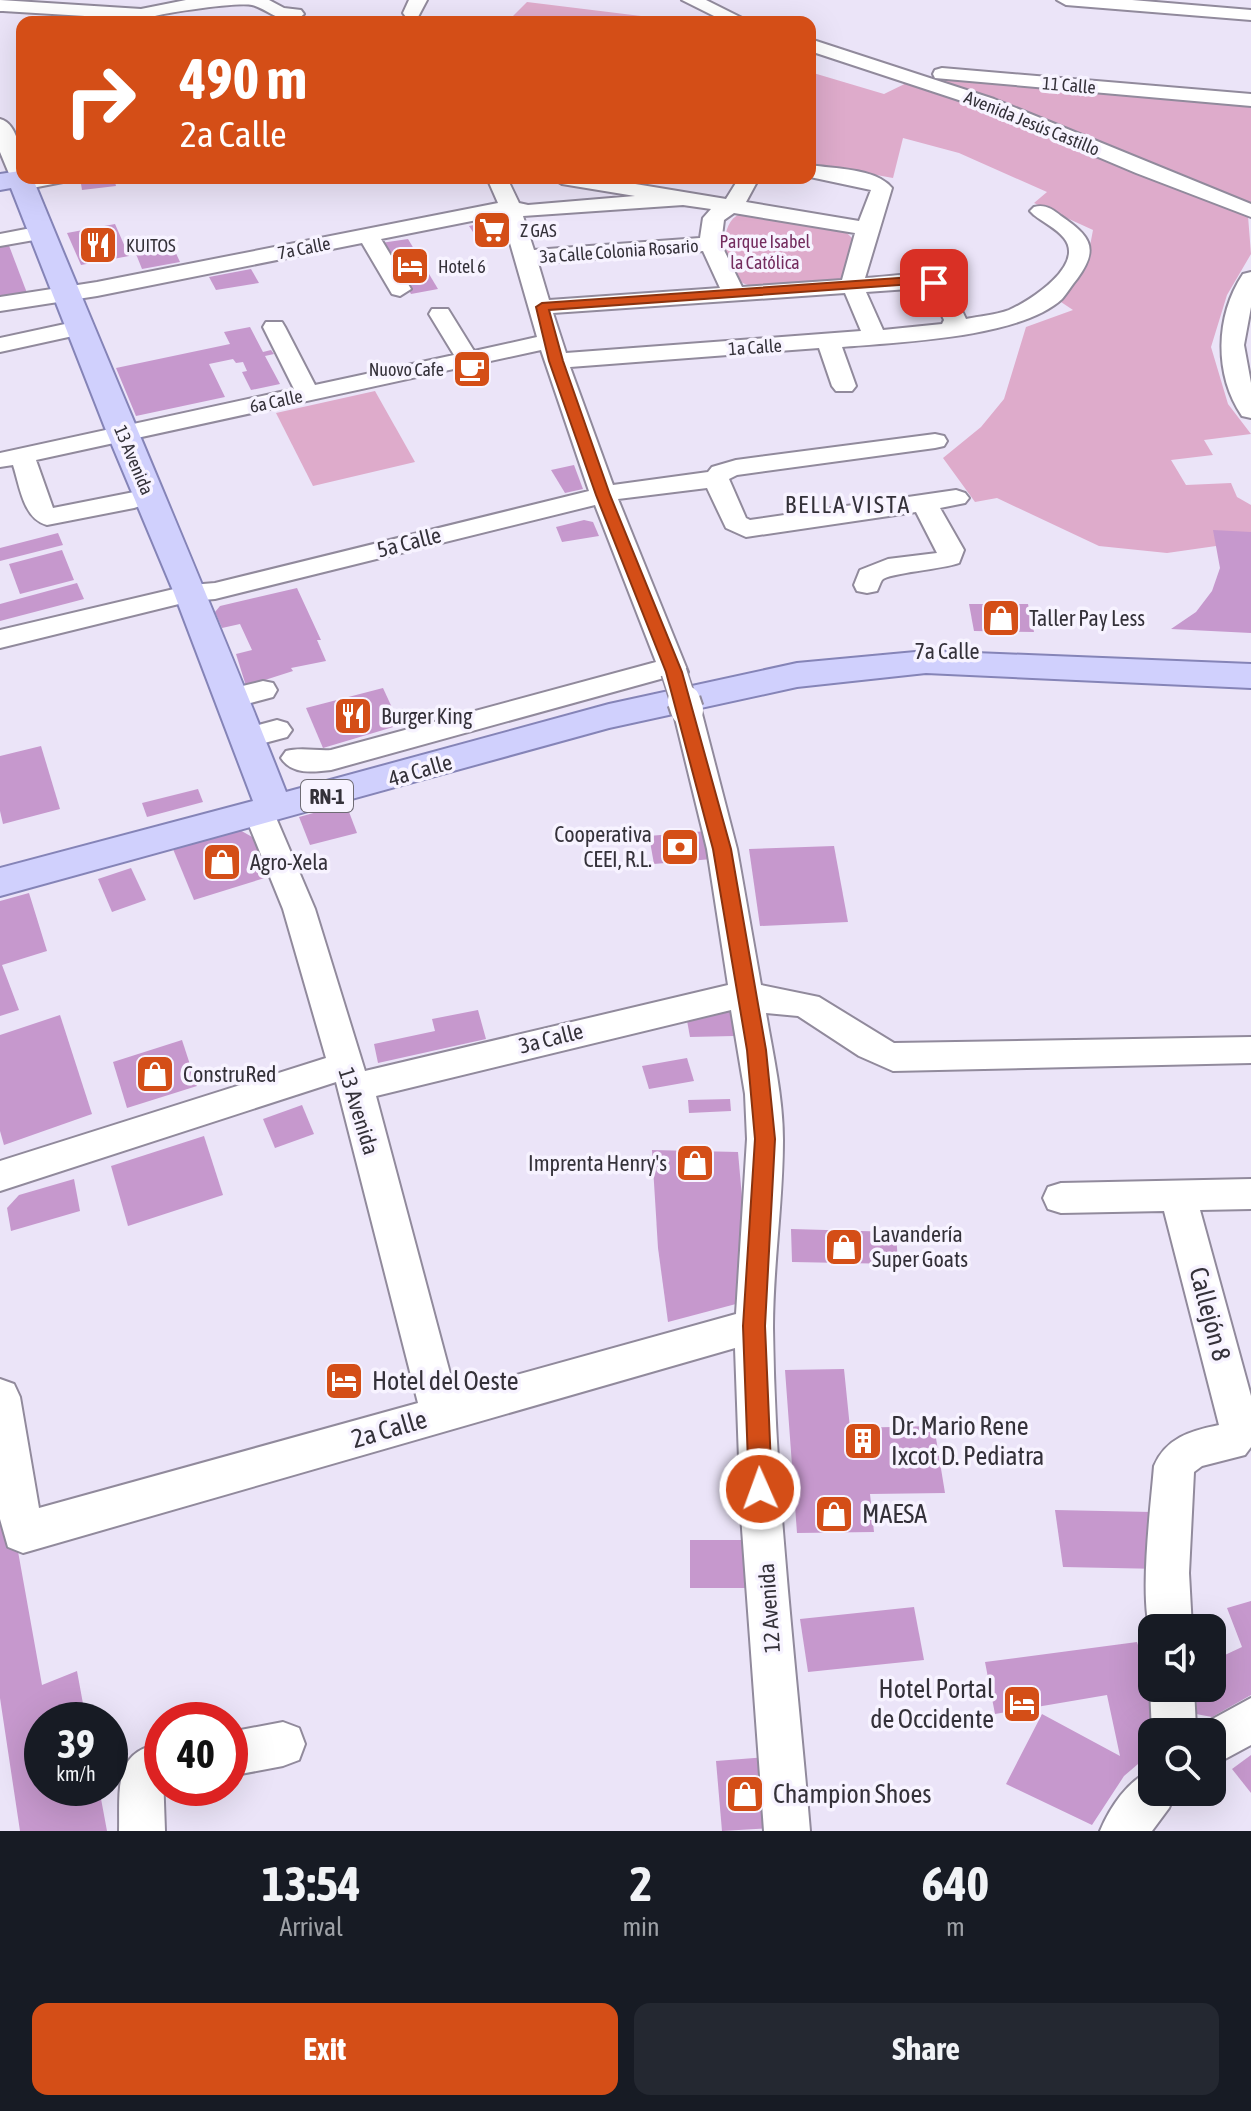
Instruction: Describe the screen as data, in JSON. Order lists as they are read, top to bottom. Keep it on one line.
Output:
{"streets":{"main road":["7a Calle","13 Avenida","4a Calle","RN-1"],"street":["11 Calle","Avenida Jesús Castillo","3a Calle Colonia Rosario","1a Calle","6a Calle","5a Calle","3a Calle","Callejón 8","2a Calle","12 Avenida"]},"crossings":[["11 Calle","Avenida Jesús Castillo"],["7a Calle","13 Avenida"],["7a Calle","4a Calle"],["7a Calle","12 Avenida"],["3a Calle Colonia Rosario","12 Avenida"],["1a Calle","6a Calle"],["1a Calle","12 Avenida"],["6a Calle","13 Avenida"],["6a Calle","12 Avenida"],["13 Avenida","5a Calle"],["13 Avenida","4a Calle"],["13 Avenida","3a Calle"],["13 Avenida","2a Calle"],["5a Calle","12 Avenida"],["4a Calle","12 Avenida"],["3a Calle","12 Avenida"],["2a Calle","12 Avenida"]],"districts":["BELLA VISTA"],"parks":["Parque Isabel la Católica"],"places":{"supermarket":["Z GAS"],"restaurant":["KUITOS","Burger King"],"hotel":["Hotel 6","Hotel del Oeste","Hotel Portal de Occidente"],"cafe":["Nuovo Cafe"],"shop":["Taller Pay Less","Agro-Xela","ConstruRed","Imprenta Henry's","Lavandería Super Goats","MAESA","Champion Shoes"],"bank":["Cooperativa CEEI, R.L."],"building":["Dr. Mario Rene Ixcot D. Pediatra"]},"page":{"turn":["490 m","2a Calle"],"speed":"39 km/h","limit":"40","eta":["13:54","Arrival","2","min","640","m"],"buttons":["Exit","Share"]}}
